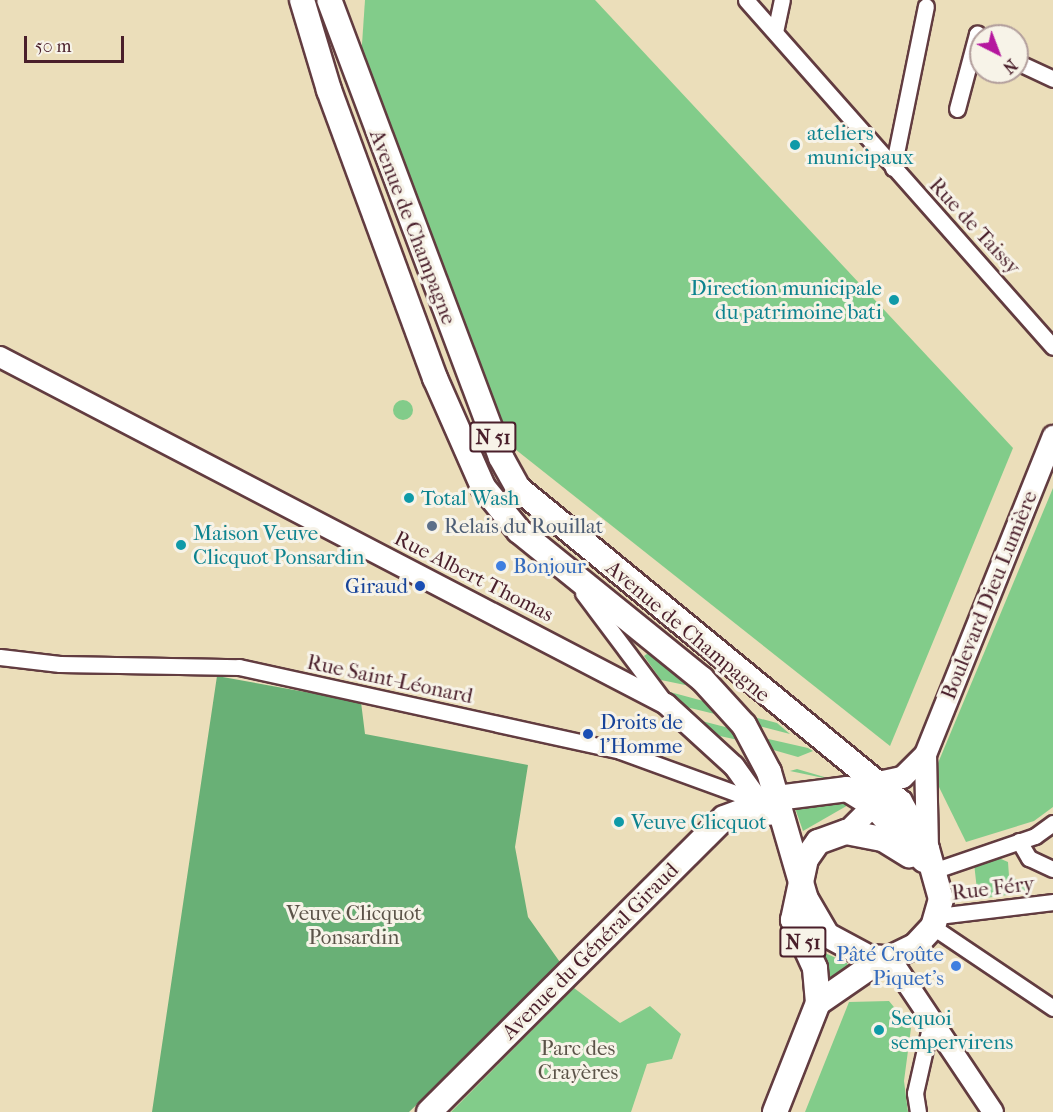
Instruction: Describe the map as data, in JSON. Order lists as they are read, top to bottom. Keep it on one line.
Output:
{"streets":{"main road":["Avenue de Champagne","N 51","Boulevard Dieu Lumière","Avenue du Général Giraud"],"street":["Rue de Taissy","Rue Albert Thomas","Rue Saint-Léonard","Rue Féry"]},"crossings":[["Avenue de Champagne","N 51"],["Avenue de Champagne","Rue Albert Thomas"],["Avenue de Champagne","Rue Saint-Léonard"],["Avenue de Champagne","Rue Féry"],["Avenue de Champagne","Avenue du Général Giraud"],["N 51","Rue Féry"],["Rue Albert Thomas","Rue Saint-Léonard"],["Rue Albert Thomas","Avenue du Général Giraud"],["Rue Saint-Léonard","Avenue du Général Giraud"]],"parks":["Veuve Clicquot Ponsardin","Parc des Crayères"],"places":["ateliers municipaux","Direction municipale du patrimoine bati","Total Wash","Relais du Rouillat","Maison Veuve Clicquot Ponsardin","Bonjour","Giraud","Droits de l'Homme","Veuve Clicquot","Pâté Croûte Piquet's","Sequoi sempervirens"],"scale_bar":"50 m","north":"bottom right"}
